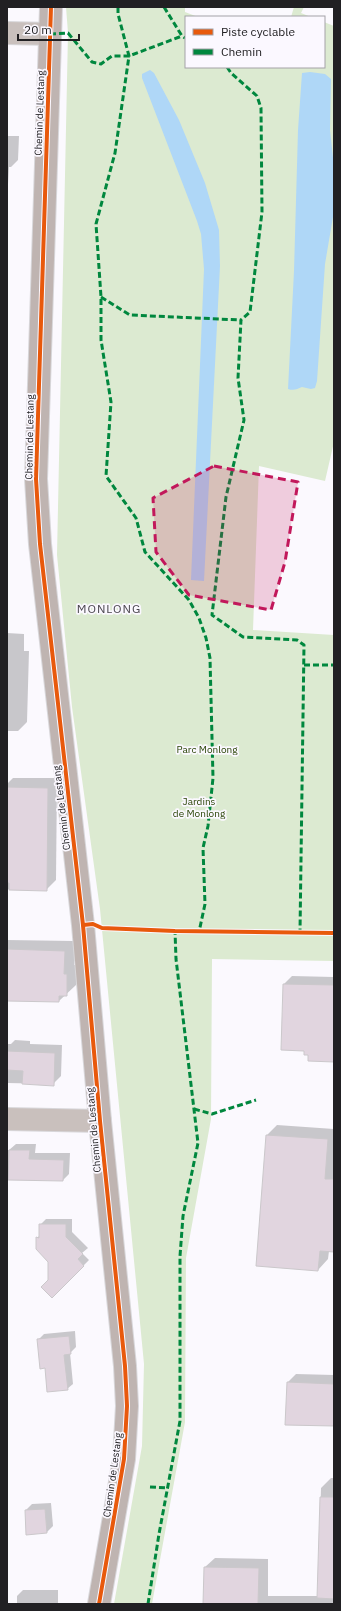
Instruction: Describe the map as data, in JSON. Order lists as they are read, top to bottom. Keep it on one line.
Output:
{"streets":{"street":["Chemin de Lestang"]},"districts":["MONLONG"],"parks":["Parc Monlong","Jardins de Monlong"],"legend":["Piste cyclable","Chemin"],"scale_bar":"20 m"}
